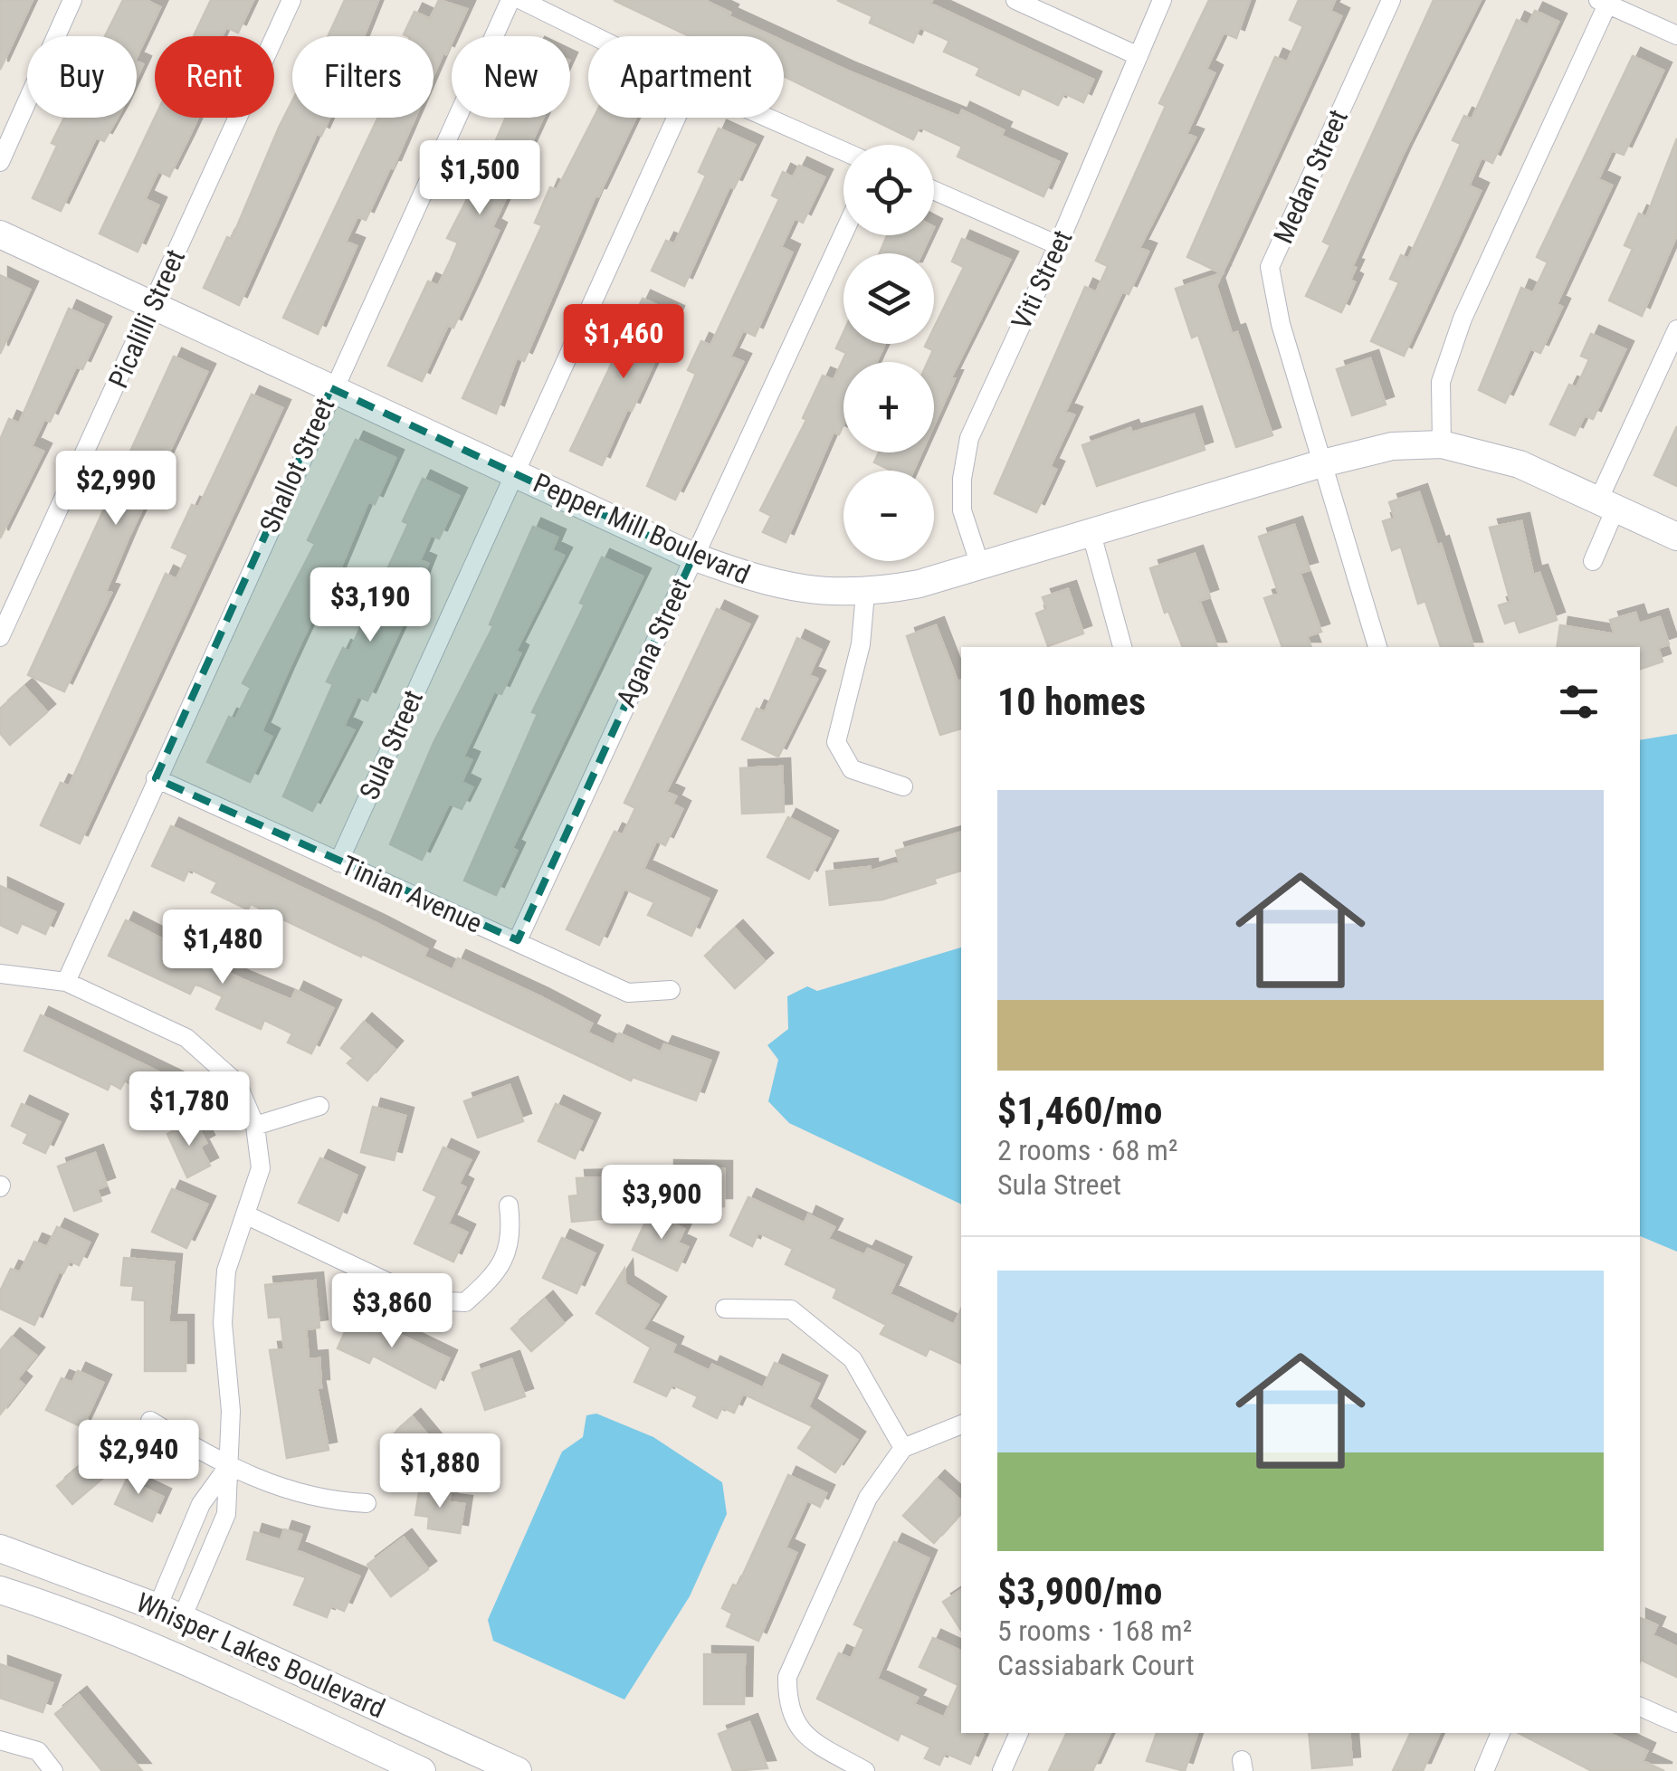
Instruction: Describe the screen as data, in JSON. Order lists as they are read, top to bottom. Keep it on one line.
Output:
{"streets":{"street":["Medan Street","Viti Street","Picalilli Street","Shallot Street","Pepper Mill Boulevard","Agana Street","Sula Street","Tinian Avenue","Whisper Lakes Boulevard"]},"crossings":[["Medan Street","Pepper Mill Boulevard"],["Viti Street","Pepper Mill Boulevard"],["Picalilli Street","Pepper Mill Boulevard"],["Shallot Street","Pepper Mill Boulevard"],["Shallot Street","Tinian Avenue"],["Pepper Mill Boulevard","Agana Street"],["Pepper Mill Boulevard","Sula Street"],["Agana Street","Tinian Avenue"],["Sula Street","Tinian Avenue"]],"page":{"chip":["Buy","Rent","Filters","New","Apartment"],"price":["$1,500","$1,460","$2,990","$3,190","$1,480","$1,780","$3,900","$3,860","$2,940","$1,880"],"map_buttons":["+","−"],"heading":"10 homes","list":[{"name":"$1,460/mo","note":"2 rooms · 68 m² · Sula Street"},{"name":"$3,900/mo","note":"5 rooms · 168 m² · Cassiabark Court"}]}}
